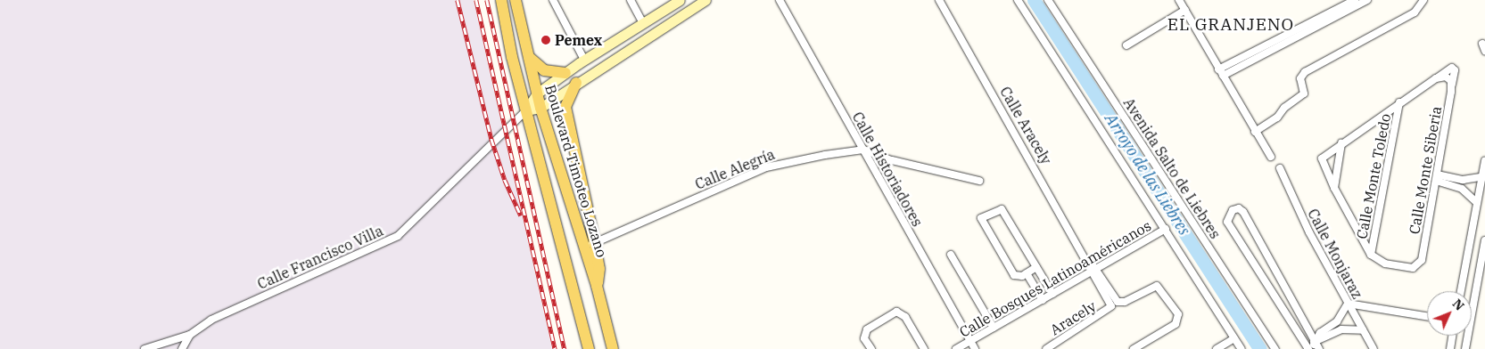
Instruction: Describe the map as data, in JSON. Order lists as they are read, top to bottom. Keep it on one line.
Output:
{"streets":{"main road":["Boulevard Timoteo Lozano"],"street":["Calle Aracely","Avenida Salto de Liebres","Calle Alegría","Calle Historiadores","Calle Monte Siberia","Calle Monte Toledo","Calle Monjaraz","Calle Francisco Villa","Calle Bosques Latinoaméricanos","Aracely"]},"crossings":[["Calle Aracely","Calle Bosques Latinoaméricanos"],["Calle Aracely","Aracely"],["Calle Alegría","Calle Historiadores"],["Calle Alegría","Boulevard Timoteo Lozano"],["Calle Historiadores","Calle Bosques Latinoaméricanos"],["Calle Monte Siberia","Calle Monte Toledo"],["Boulevard Timoteo Lozano","Calle Francisco Villa"],["Calle Bosques Latinoaméricanos","Aracely"]],"districts":["EL GRANJENO"],"water":["Arroyo de las Liebres"],"places":["Pemex"],"north":"top right"}
